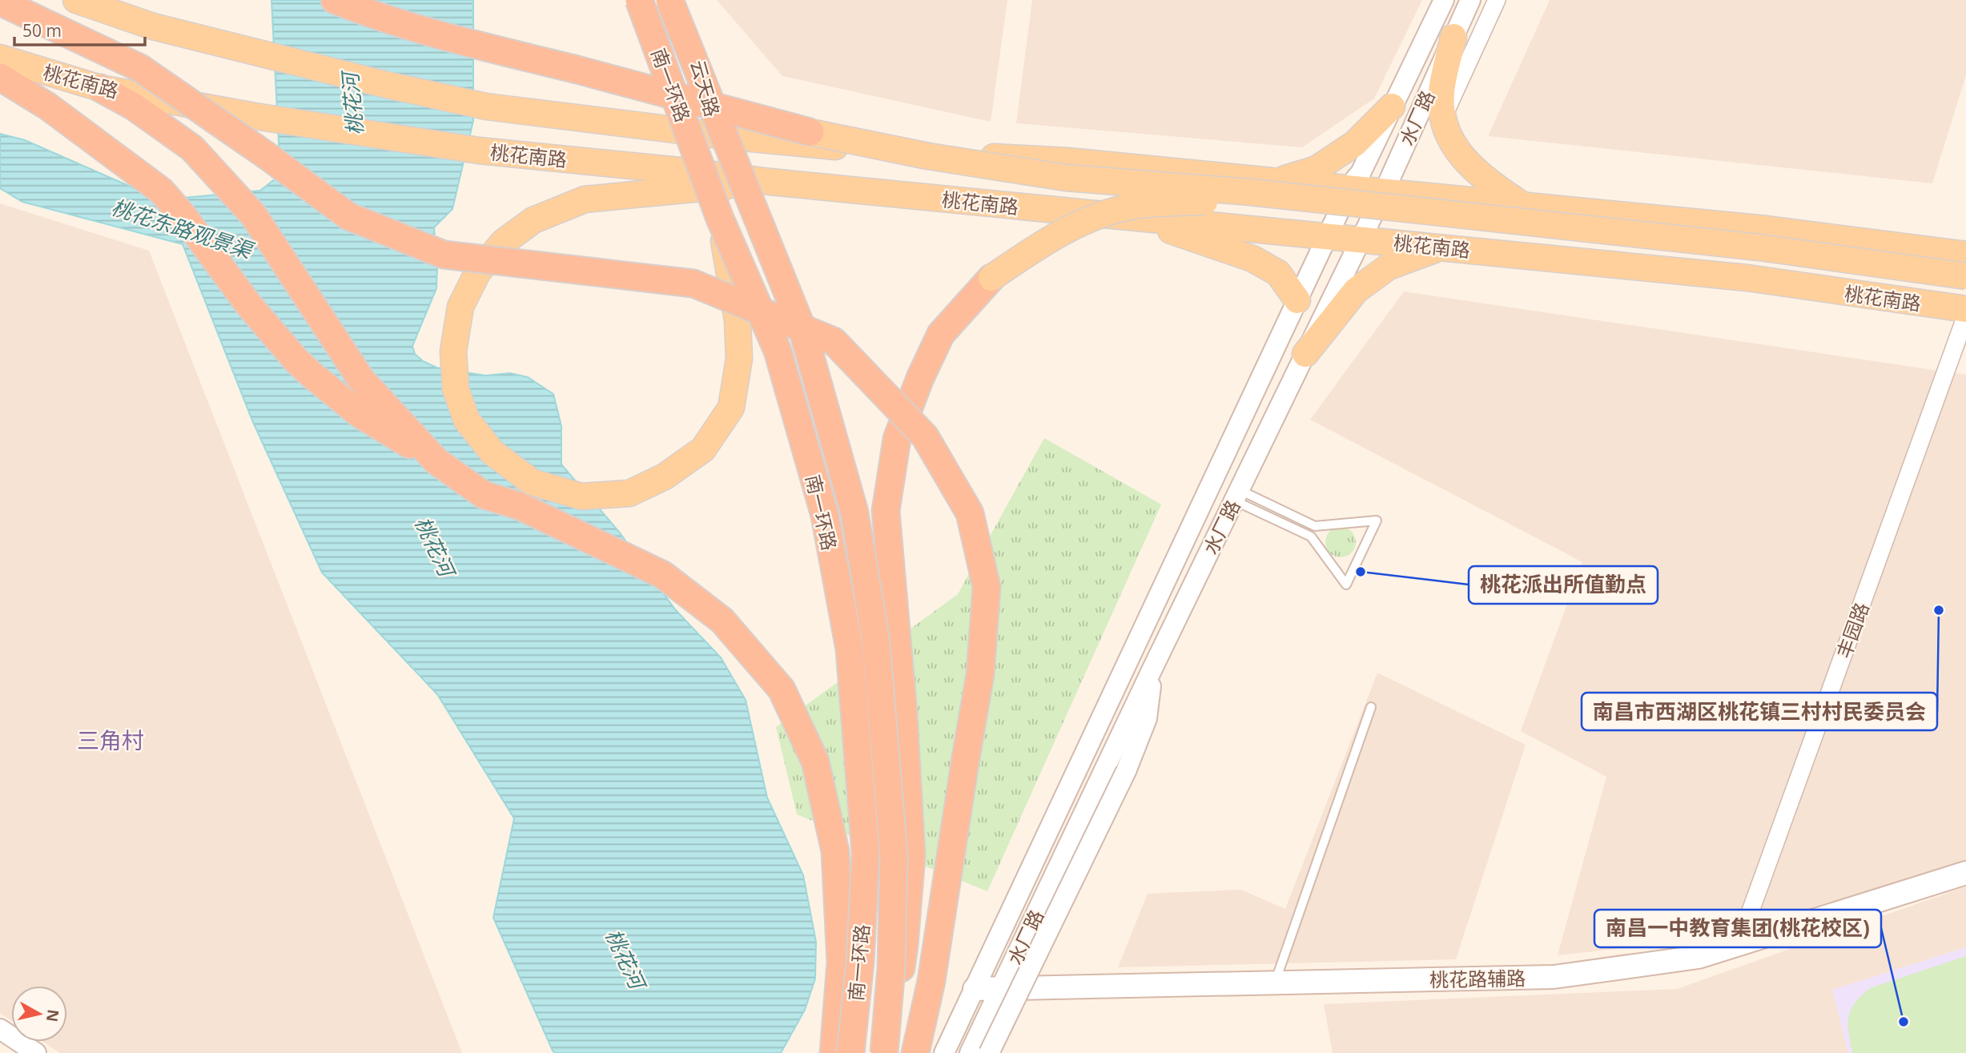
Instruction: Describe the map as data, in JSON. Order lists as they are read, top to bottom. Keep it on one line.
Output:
{"streets":{"highway":["南一环路"],"main road":["桃花南路","云天路","桃花路辅路"],"street":["水厂路","丰园路"]},"crossings":[["桃花南路","云天路"],["桃花南路","水厂路"],["水厂路","桃花路辅路"],["丰园路","桃花路辅路"]],"districts":["三角村"],"water":["桃花河","桃花东路观景渠"],"places":["桃花派出所值勤点","南昌市西湖区桃花镇三村村民委员会","南昌一中教育集团(桃花校区)"],"scale_bar":"50 m","north":"right"}
